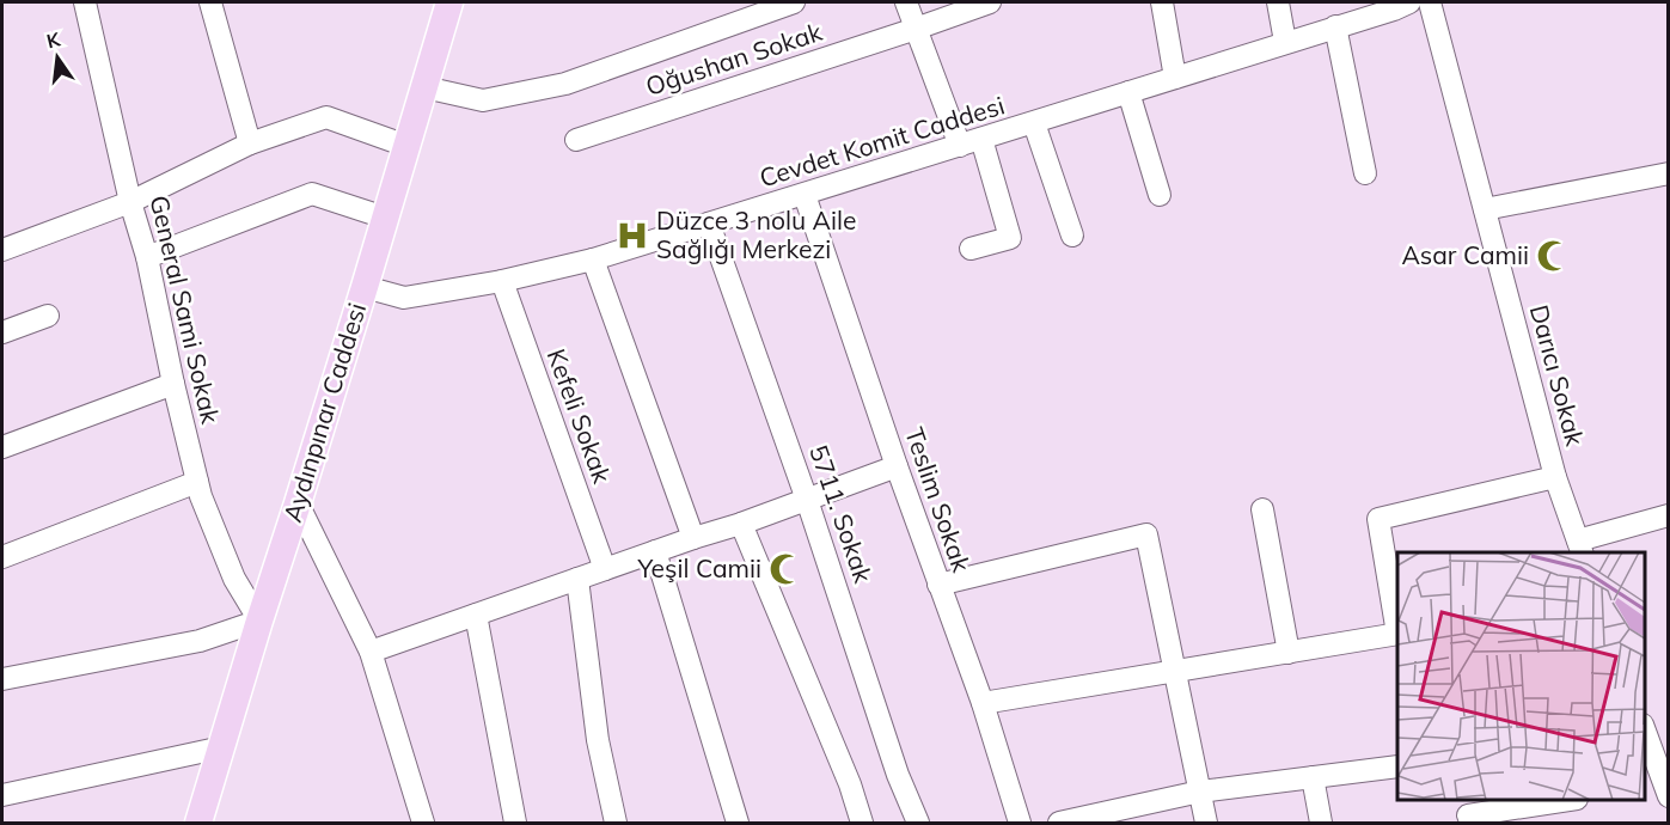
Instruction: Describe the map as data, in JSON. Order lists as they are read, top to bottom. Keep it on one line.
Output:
{"streets":{"main road":["Aydınpınar Caddesi"],"street":["Oğushan Sokak","Cevdet Komit Caddesi","General Sami Sokak","Darıcı Sokak","Kefeli Sokak","Teslim Sokak","5711. Sokak"]},"crossings":[["Cevdet Komit Caddesi","Aydınpınar Caddesi"],["Cevdet Komit Caddesi","Kefeli Sokak"],["Cevdet Komit Caddesi","Teslim Sokak"],["Cevdet Komit Caddesi","5711. Sokak"],["General Sami Sokak","Aydınpınar Caddesi"]],"places":{"hospital":["Düzce 3 nolu Aile Sağlığı Merkezi"],"mosque":["Asar Camii","Yeşil Camii"]},"north":"top"}
